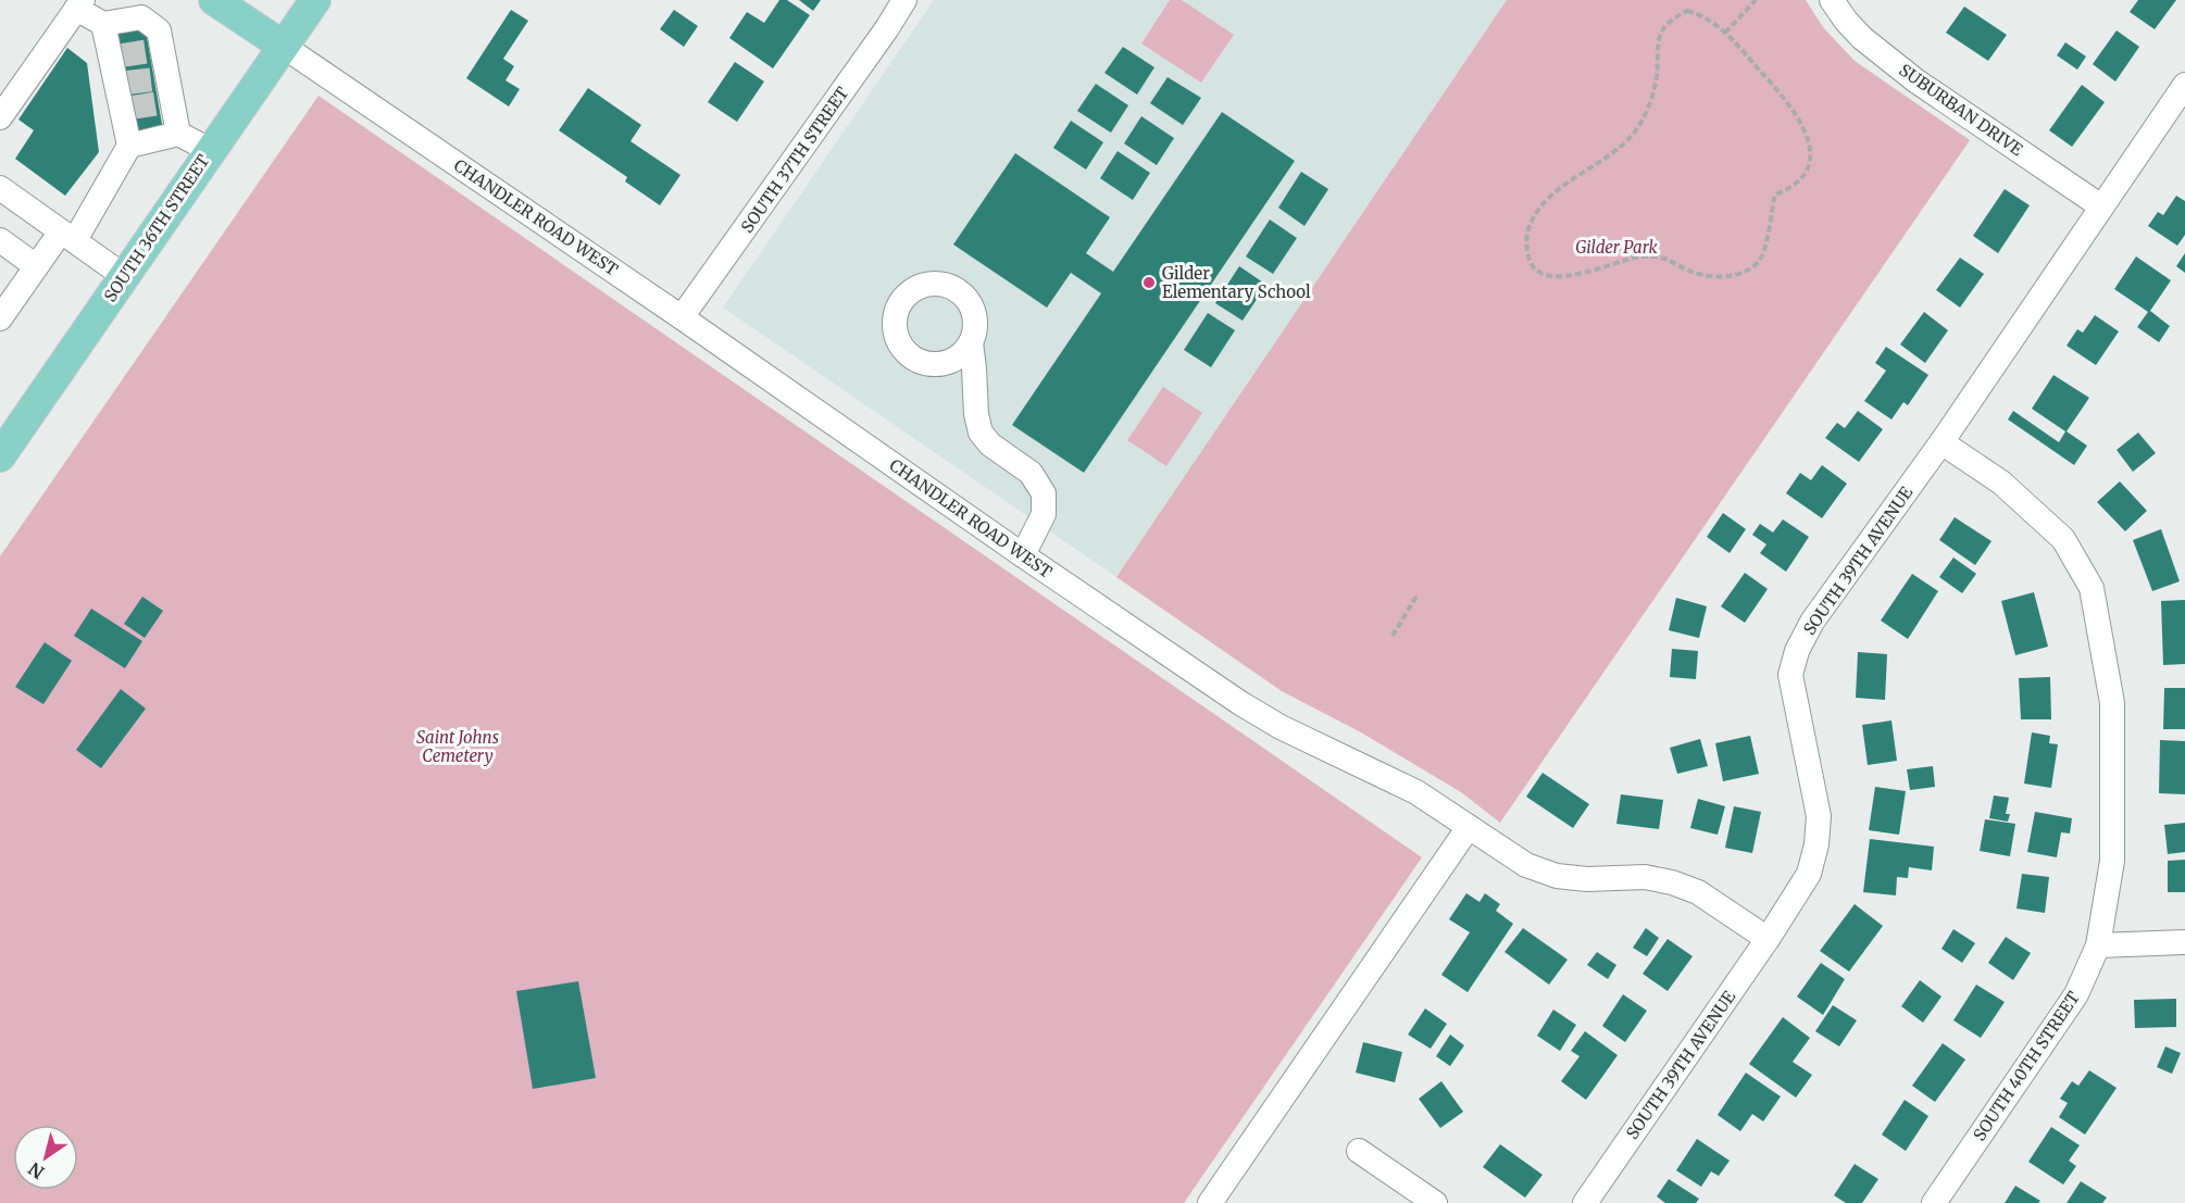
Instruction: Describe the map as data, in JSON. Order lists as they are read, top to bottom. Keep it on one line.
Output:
{"streets":{"main road":["CHANDLER ROAD WEST","SOUTH 36TH STREET"],"street":["SUBURBAN DRIVE","SOUTH 37TH STREET","SOUTH 39TH AVENUE","SOUTH 40TH STREET"]},"crossings":[["SUBURBAN DRIVE","SOUTH 39TH AVENUE"],["SOUTH 37TH STREET","CHANDLER ROAD WEST"],["CHANDLER ROAD WEST","SOUTH 36TH STREET"],["CHANDLER ROAD WEST","SOUTH 39TH AVENUE"],["SOUTH 39TH AVENUE","SOUTH 40TH STREET"]],"parks":["Gilder Park","Saint Johns Cemetery"],"places":["Gilder Elementary School"],"north":"bottom left"}
